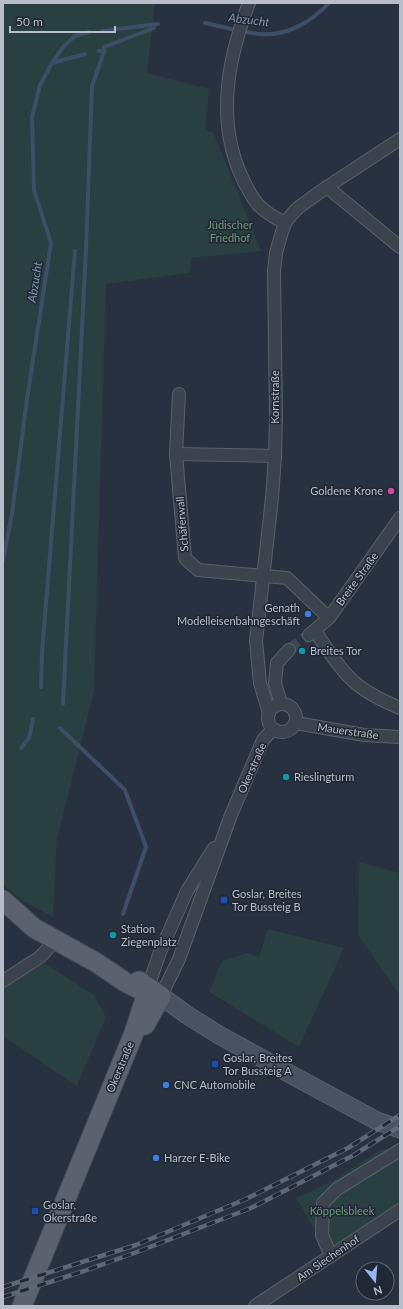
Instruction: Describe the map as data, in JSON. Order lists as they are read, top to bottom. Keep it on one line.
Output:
{"streets":{"main road":["Okerstraße"],"street":["Kornstraße","Schäferwall","Breite Straße","Mauerstraße","Am Siechenhof"]},"crossings":[["Kornstraße","Schäferwall"],["Kornstraße","Mauerstraße"],["Kornstraße","Okerstraße"],["Schäferwall","Breite Straße"],["Mauerstraße","Okerstraße"]],"water":["Abzucht"],"parks":["Jüdischer Friedhof","Köppelsbleek"],"places":{"other":["Goldene Krone","Genath Modelleisenbahngeschäft","Breites Tor","Rieslingturm","Station Ziegenplatz","CNC Automobile","Harzer E-Bike"],"transit":["Goslar, Breites Tor Bussteig B","Goslar, Breites Tor Bussteig A","Goslar, Okerstraße"]},"scale_bar":"50 m","north":"bottom"}
